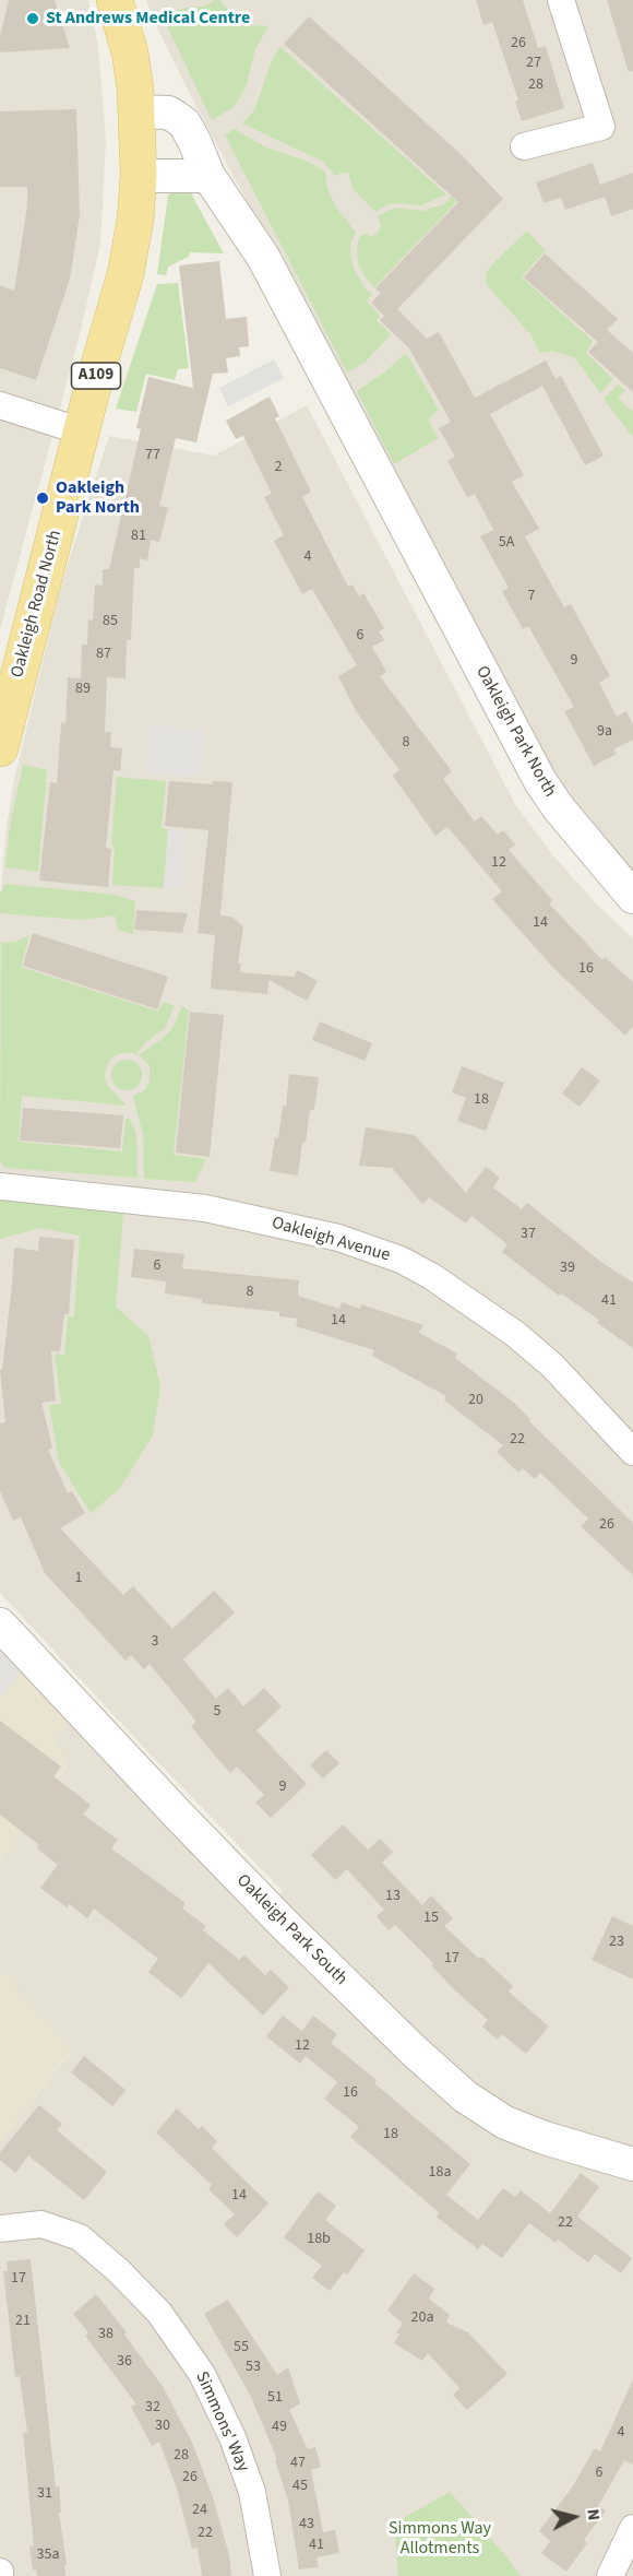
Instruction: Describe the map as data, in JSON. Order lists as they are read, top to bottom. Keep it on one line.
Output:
{"streets":{"main road":["A109","Oakleigh Road North"],"street":["Oakleigh Park North","Oakleigh Avenue","Oakleigh Park South","Simmons' Way"]},"crossings":[["Oakleigh Road North","Oakleigh Park North"]],"parks":["Simmons Way Allotments"],"places":["St Andrews Medical Centre","Oakleigh Park North"],"house_numbers":["26","27","28","77","2","81","5A","4","7","85","6","87","9","89","9a","8","12","14","16","18","37","6","39","8","41","14","20","22","26","1","3","5","9","13","15","23","17","12","16","18","18a","14","22","18b","17","20a","21","38","55","36","53","51","32","30","49","4","28","47","6","26","45","31","24","43","22","41","35a"],"north":"right"}
